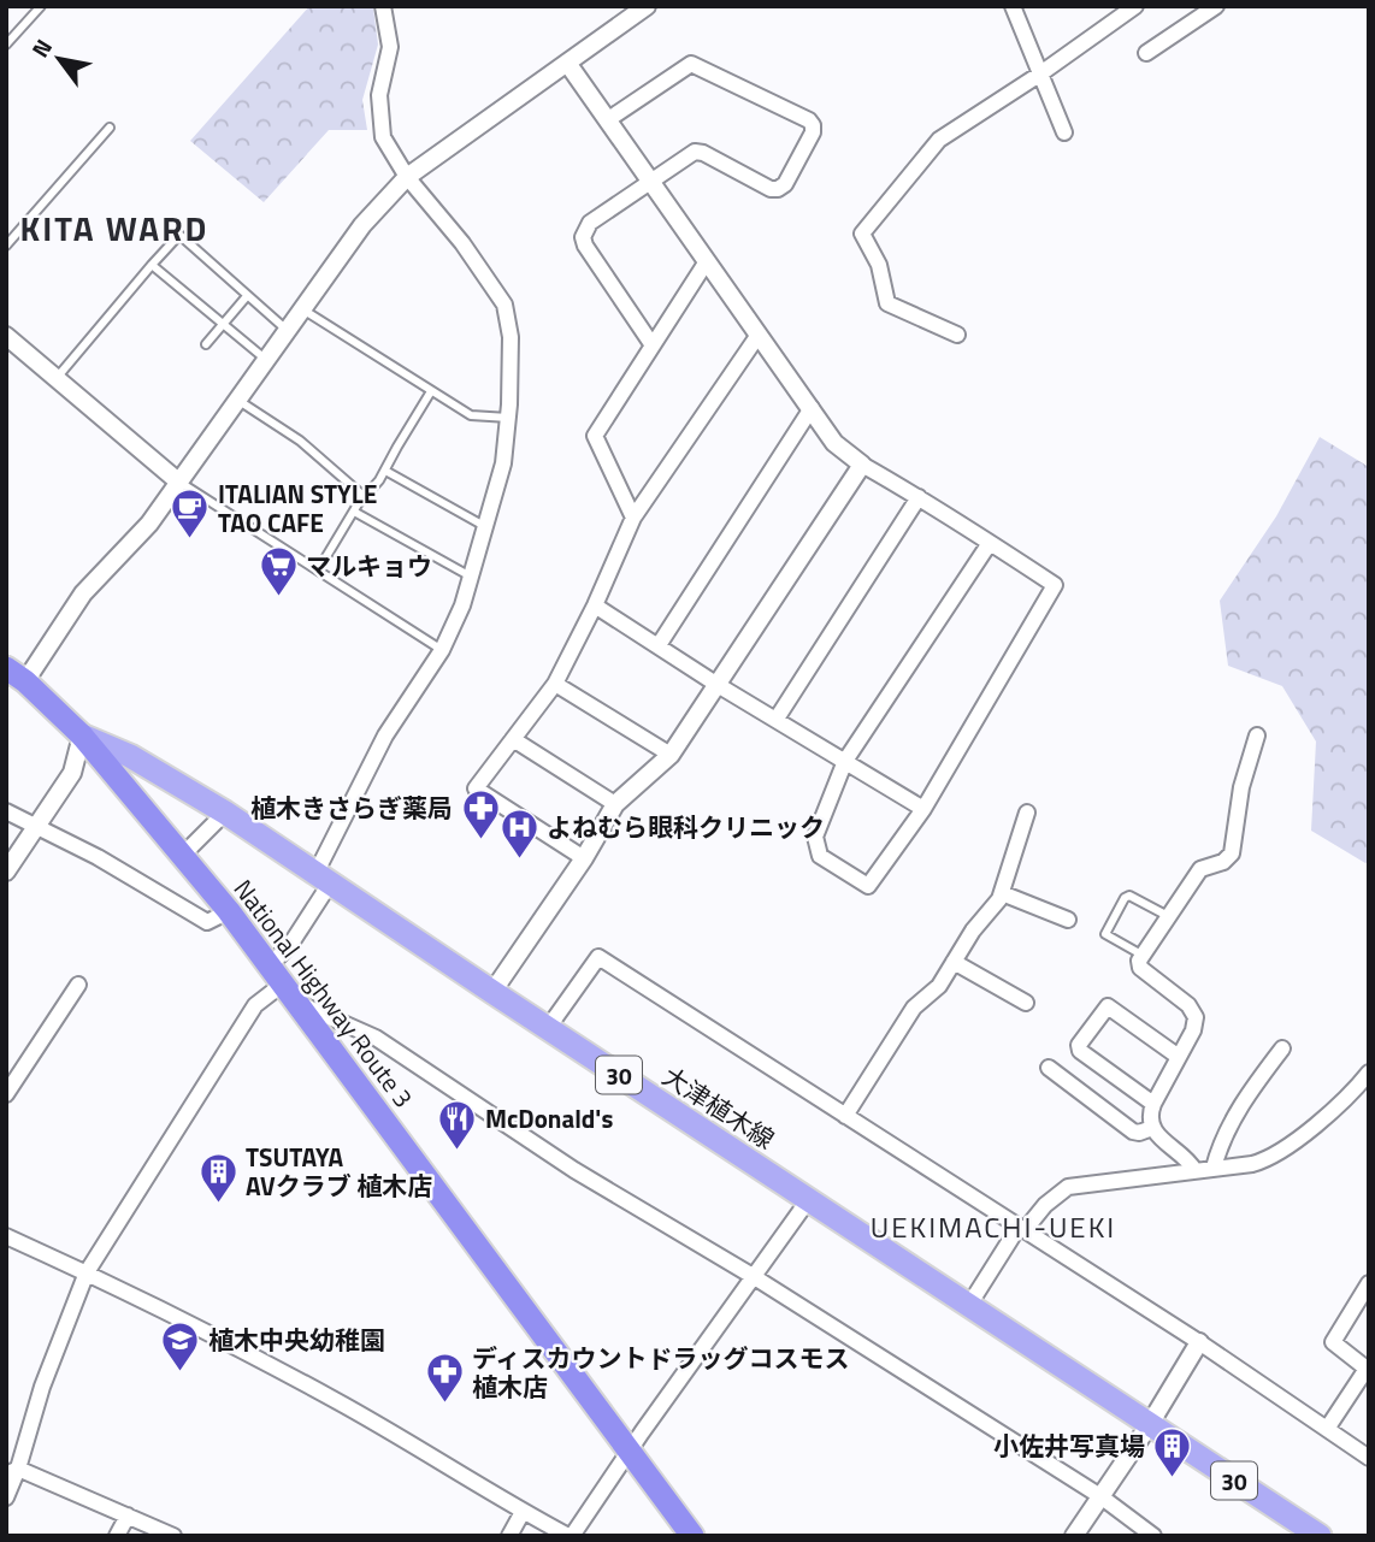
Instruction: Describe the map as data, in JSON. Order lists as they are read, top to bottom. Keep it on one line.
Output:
{"streets":{"highway":["National Highway Route 3"],"main road":["30","大津植木線"]},"crossings":[["National Highway Route 3","大津植木線"]],"districts":["KITA WARD","UEKIMACHI-UEKI"],"places":{"cafe":["ITALIAN STYLE TAO CAFE"],"supermarket":["マルキョウ"],"pharmacy":["植木きさらぎ薬局","ディスカウントドラッグコスモス 植木店"],"hospital":["よねむら眼科クリニック"],"restaurant":["McDonald's"],"building":["TSUTAYA AVクラブ 植木店","小佐井写真場"],"school or university":["植木中央幼稚園"]},"north":"top left"}
